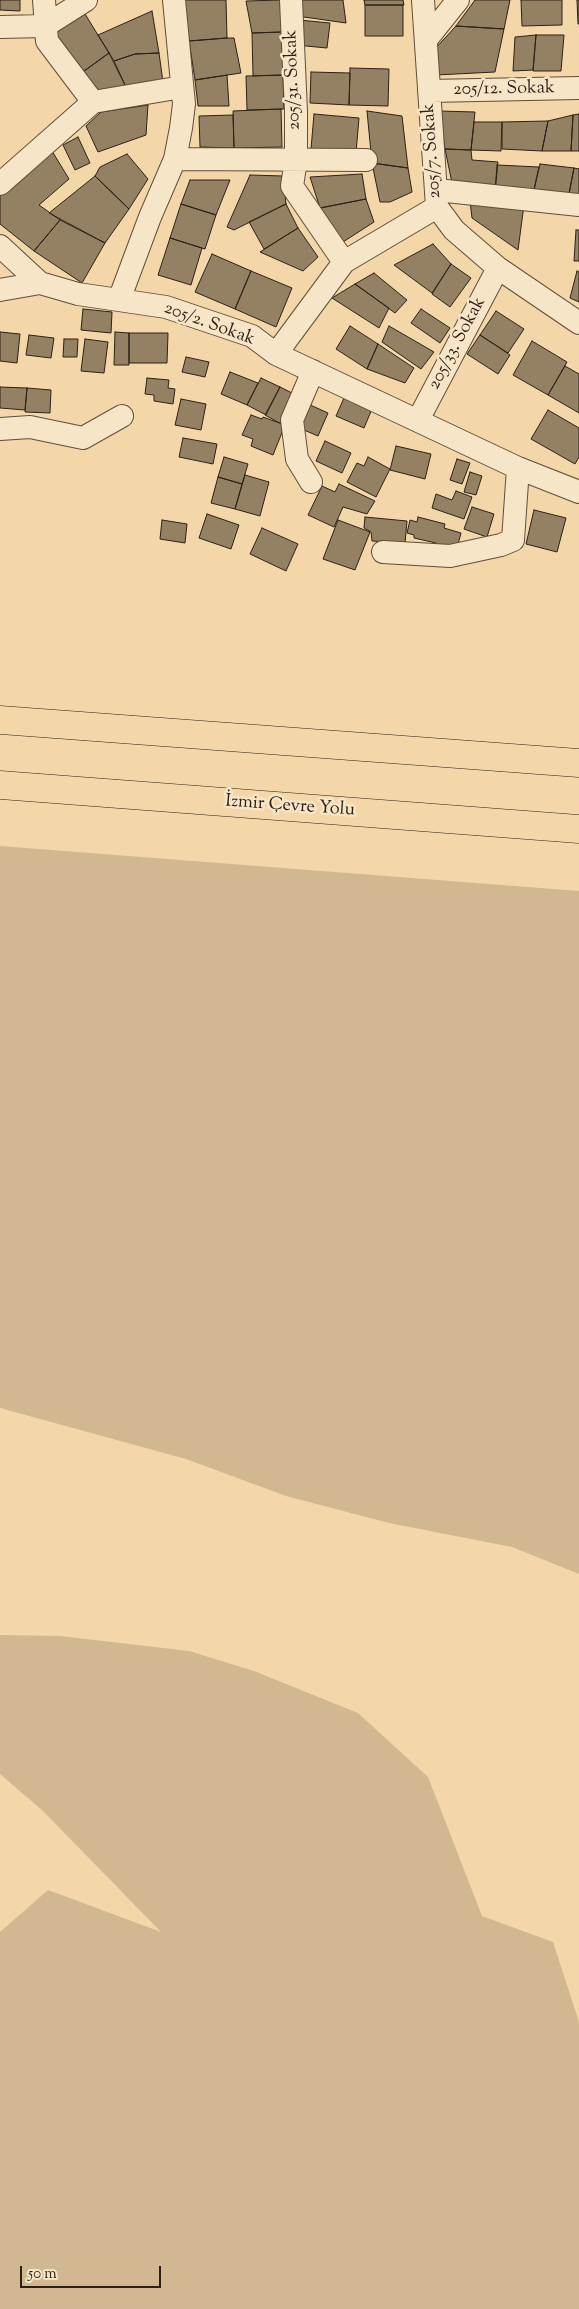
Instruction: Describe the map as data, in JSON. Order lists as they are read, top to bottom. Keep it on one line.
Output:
{"streets":{"highway":["İzmir Çevre Yolu"],"street":["205/31. Sokak","205/12. Sokak","205/7. Sokak","205/2. Sokak","205/33. Sokak"]},"crossings":[["205/12. Sokak","205/7. Sokak"],["205/7. Sokak","205/33. Sokak"],["205/2. Sokak","205/33. Sokak"]],"scale_bar":"50 m"}
